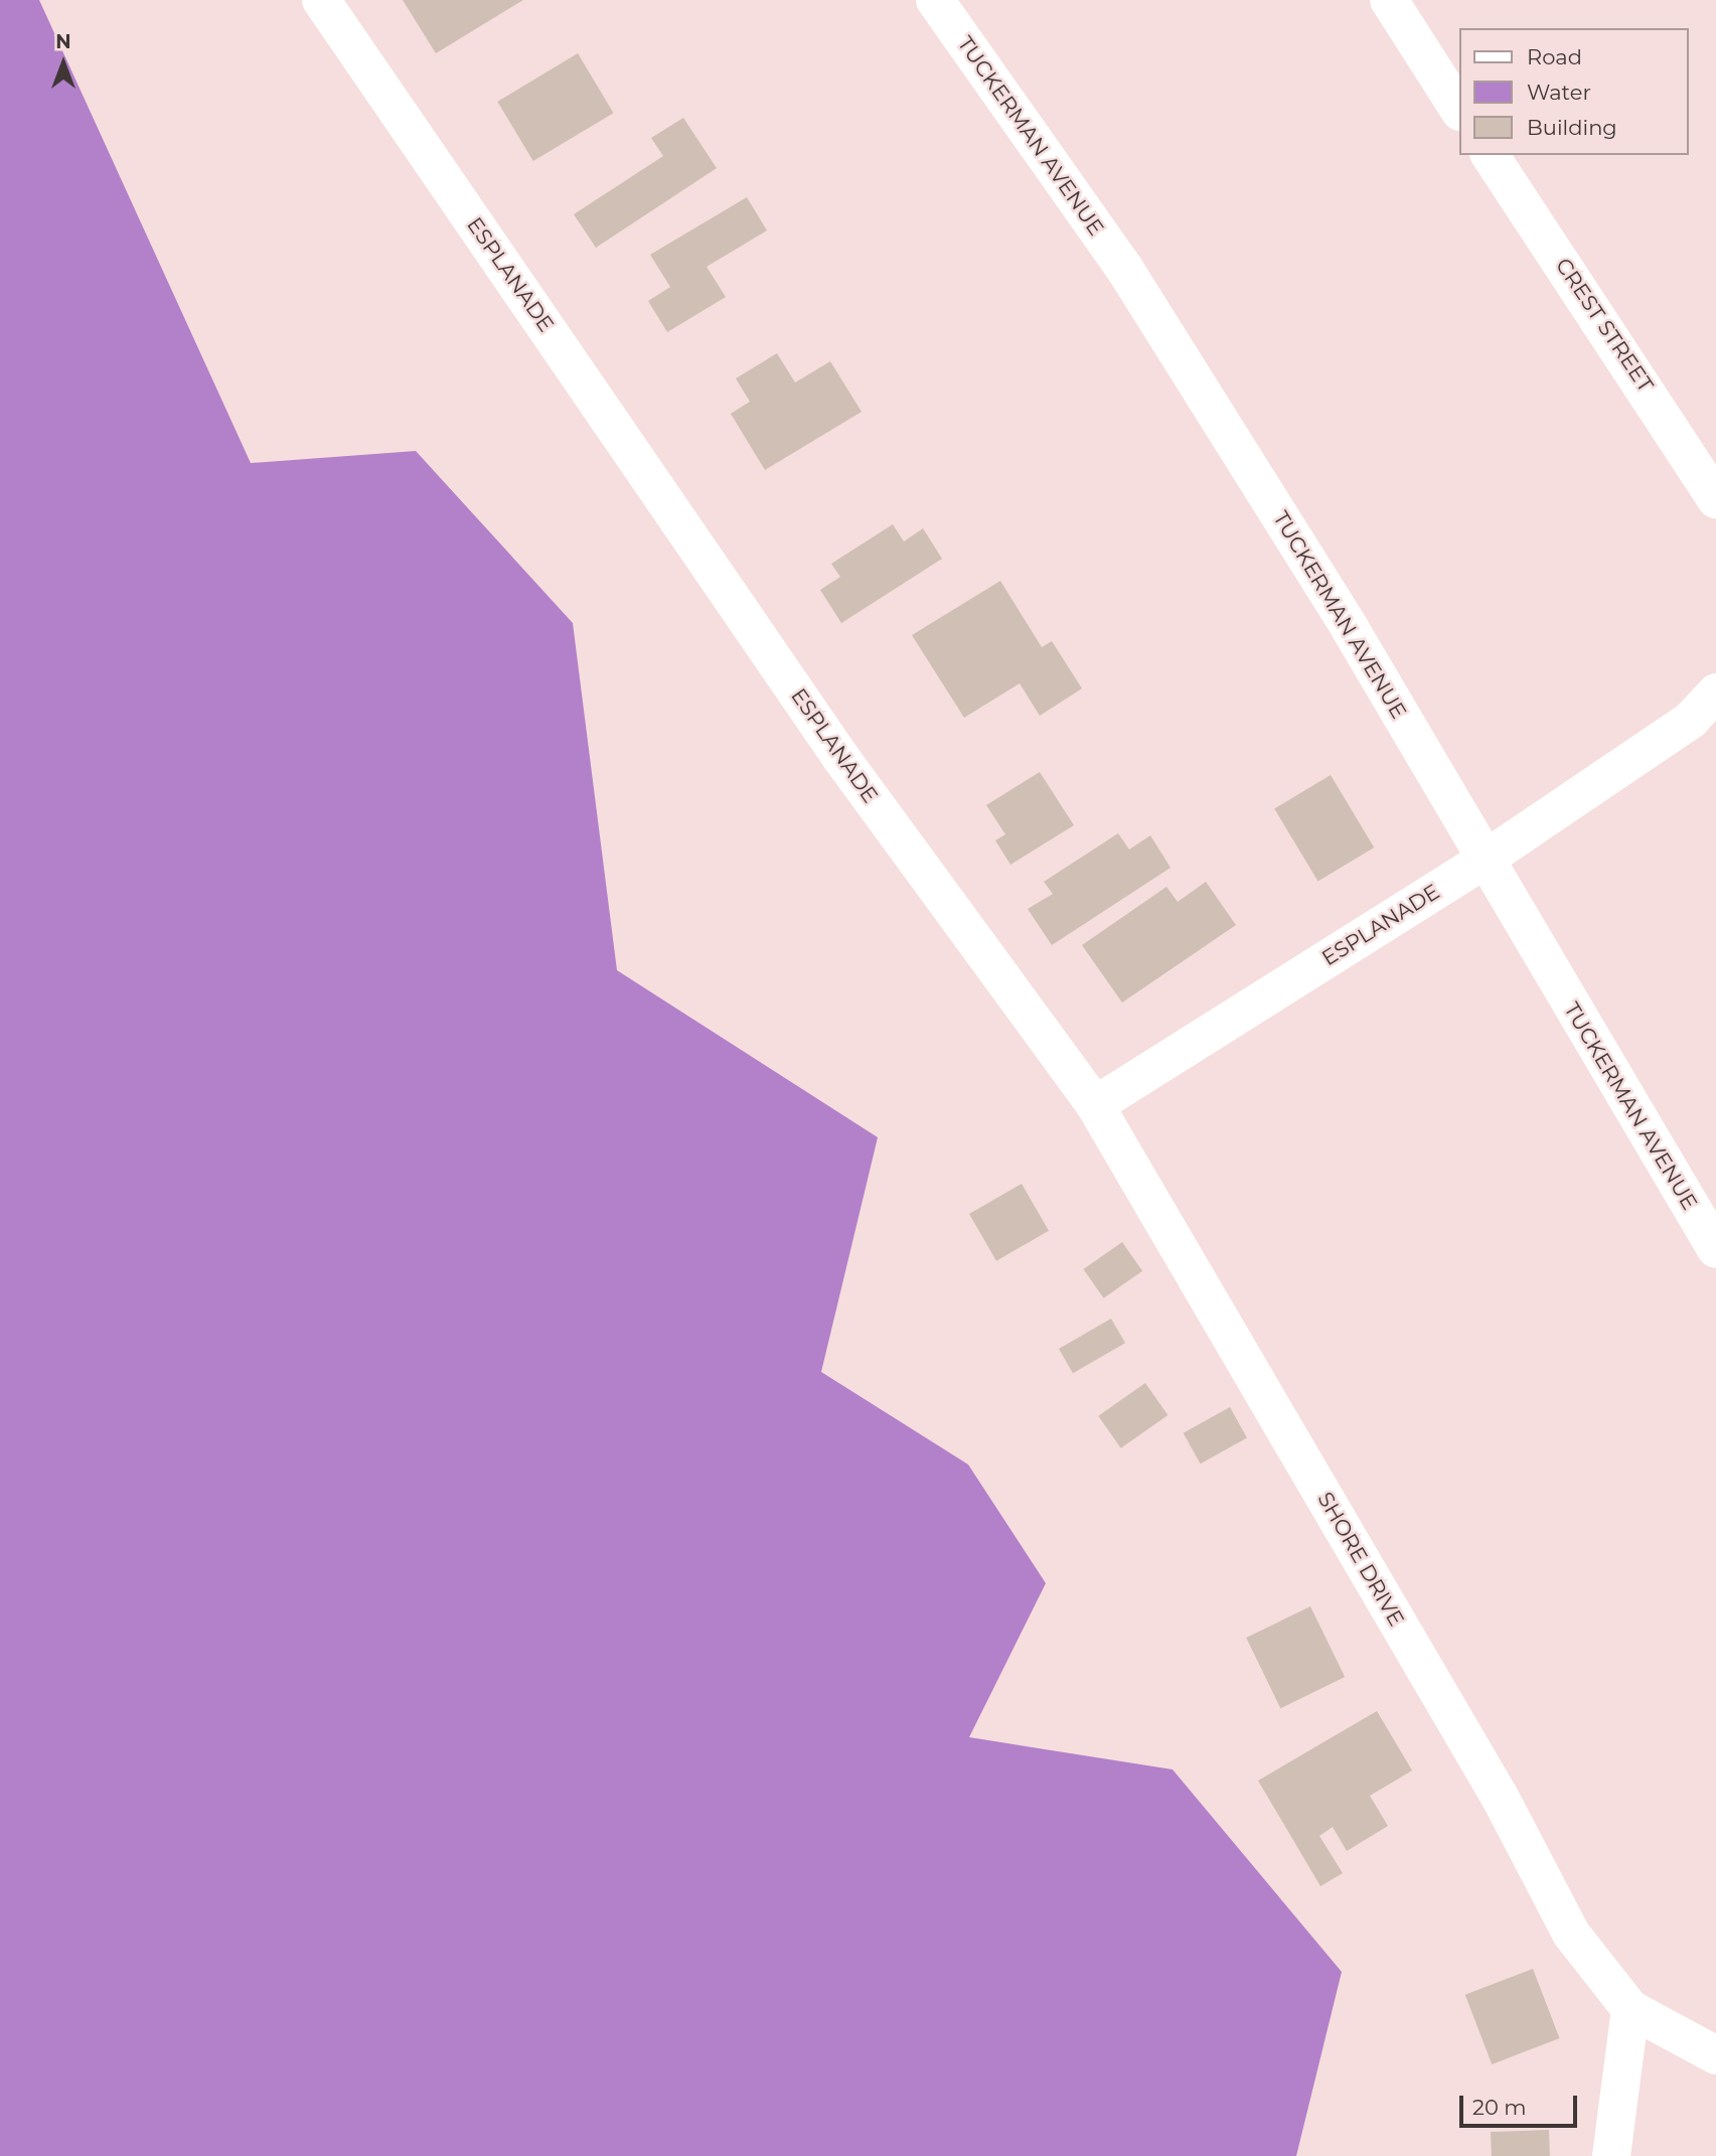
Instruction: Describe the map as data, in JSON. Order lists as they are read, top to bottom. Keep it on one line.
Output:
{"streets":{"street":["TUCKERMAN AVENUE","ESPLANADE","CREST STREET","SHORE DRIVE"]},"crossings":[["TUCKERMAN AVENUE","ESPLANADE"],["ESPLANADE","SHORE DRIVE"]],"legend":["Road","Water","Building"],"scale_bar":"20 m","north":"top"}
